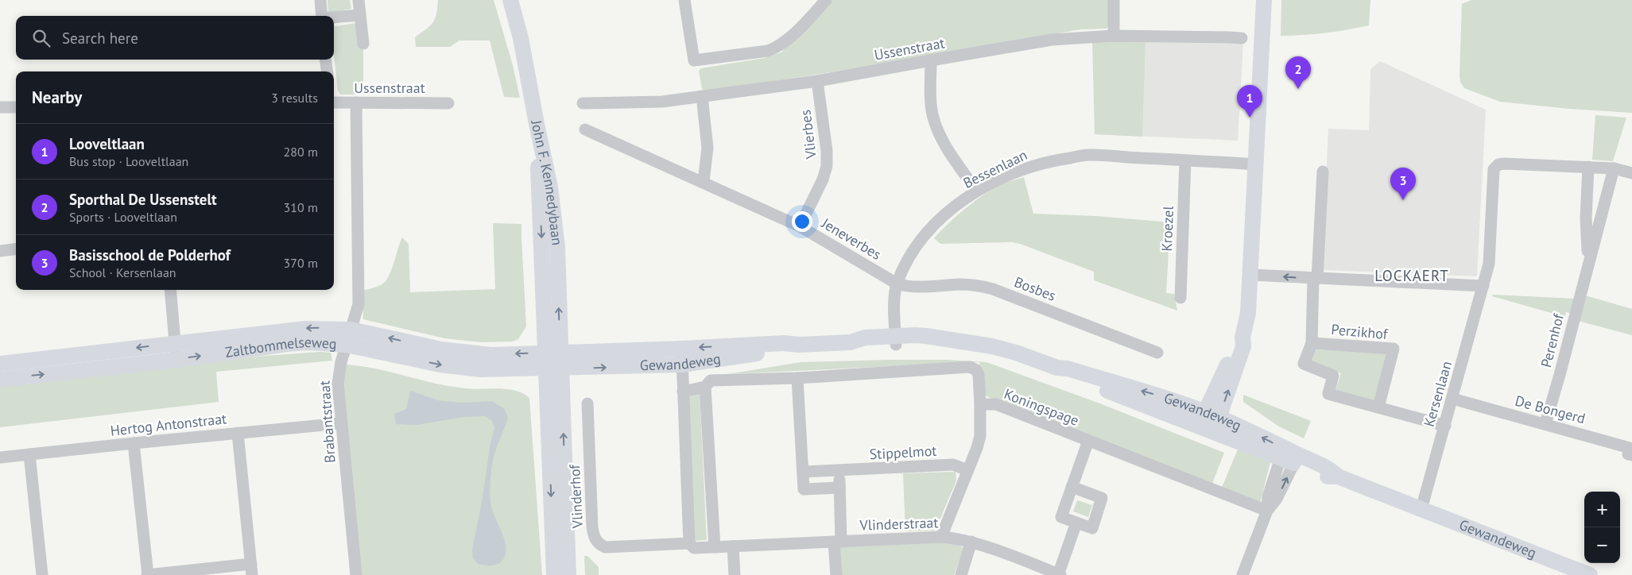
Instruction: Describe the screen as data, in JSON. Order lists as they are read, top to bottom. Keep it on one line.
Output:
{"streets":{"main road":["John F. Kennedybaan","Zaltbommelseweg","Gewandeweg"],"street":["Ussenstraat","Vlierbes","Bessenlaan","Kroezel","Jeneverbes","Bosbes","Perzikhof","Perenhof","Kersenlaan","Koningspage","De Bongerd","Brabantstraat","Hertog Antonstraat","Stippelmot","Vlinderhof","Vlinderstraat"]},"crossings":[["Ussenstraat","Vlierbes"],["Ussenstraat","Brabantstraat"],["Vlierbes","Jeneverbes"],["Bessenlaan","Kroezel"],["Bessenlaan","Jeneverbes"],["Bessenlaan","Bosbes"],["Bessenlaan","Gewandeweg"],["John F. Kennedybaan","Zaltbommelseweg"],["John F. Kennedybaan","Gewandeweg"],["Jeneverbes","Bosbes"],["Perzikhof","Kersenlaan"],["Perenhof","Kersenlaan"],["Perenhof","De Bongerd"],["Zaltbommelseweg","Gewandeweg"],["Zaltbommelseweg","Brabantstraat"],["Gewandeweg","Kersenlaan"],["Kersenlaan","De Bongerd"],["Brabantstraat","Hertog Antonstraat"],["Vlinderhof","Vlinderstraat"]],"districts":["LOCKAERT"],"page":{"search":"Search here","pins":["2","1","3"],"heading":["Nearby","3 results"],"list":[{"mark":"1","name":"Looveltlaan","note":"Bus stop · Looveltlaan","value":"280 m"},{"mark":"2","name":"Sporthal De Ussenstelt","note":"Sports · Looveltlaan","value":"310 m"},{"mark":"3","name":"Basisschool de Polderhof","note":"School · Kersenlaan","value":"370 m"}],"map_buttons":["+","−"]}}
